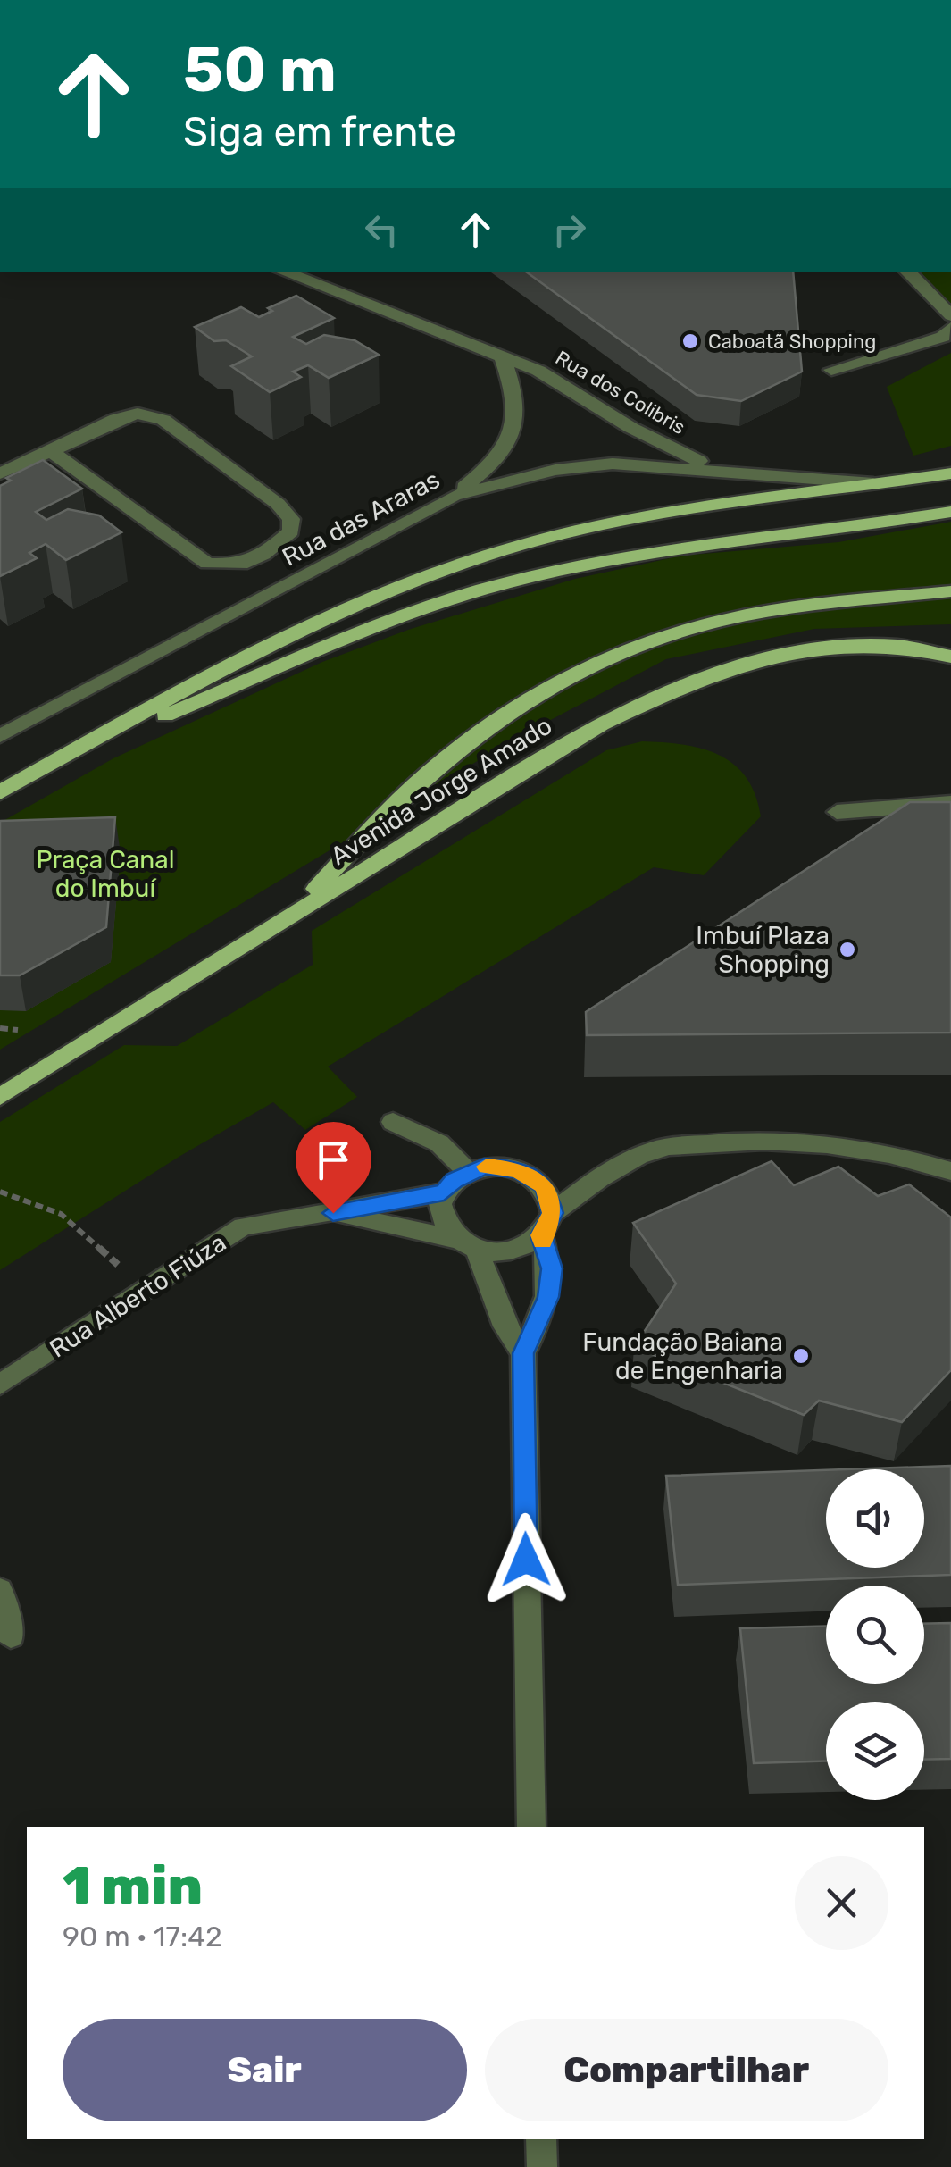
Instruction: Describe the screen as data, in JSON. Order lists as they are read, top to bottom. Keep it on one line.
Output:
{"streets":{"main road":["Avenida Jorge Amado"],"street":["Rua dos Colibris","Rua das Araras","Rua Alberto Fiúza"]},"crossings":[["Rua dos Colibris","Rua das Araras"]],"parks":["Praça Canal do Imbuí"],"places":["Caboatã Shopping","Imbuí Plaza Shopping","Fundação Baiana de Engenharia"],"page":{"turn":["50 m","Siga em frente"],"heading":["1 min","90 m · 17:42"],"buttons":["Sair","Compartilhar"]}}
